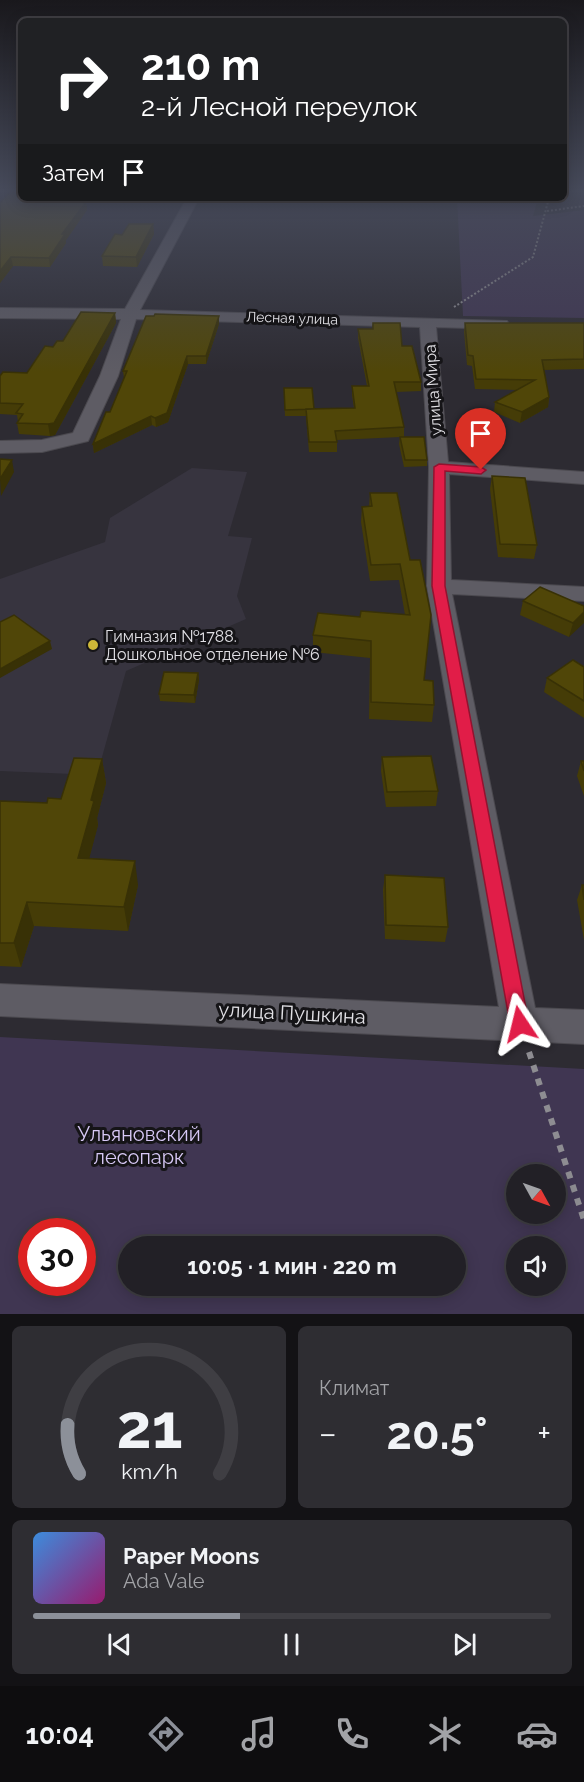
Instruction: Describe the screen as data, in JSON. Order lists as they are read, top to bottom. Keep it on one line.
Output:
{"streets":{"street":["Лесная улица","улица Мира","улица Пушкина"]},"crossings":[["Лесная улица","улица Мира"],["улица Мира","улица Пушкина"]],"parks":["Ульяновский лесопарк"],"places":["Гимназия №1788. Дошкольное отделение №6"],"north":"bottom right","page":{"turn":["210 m","2-й Лесной переулок"],"then":"Затем","limit":"30","trip":"10:05 · 1 мин · 220 m","tile":"Климат","heat":["−","20.5°","+"],"song":["Paper Moons","Ada Vale"],"tabs":"10:04","gauge":["21","km/h"]}}
